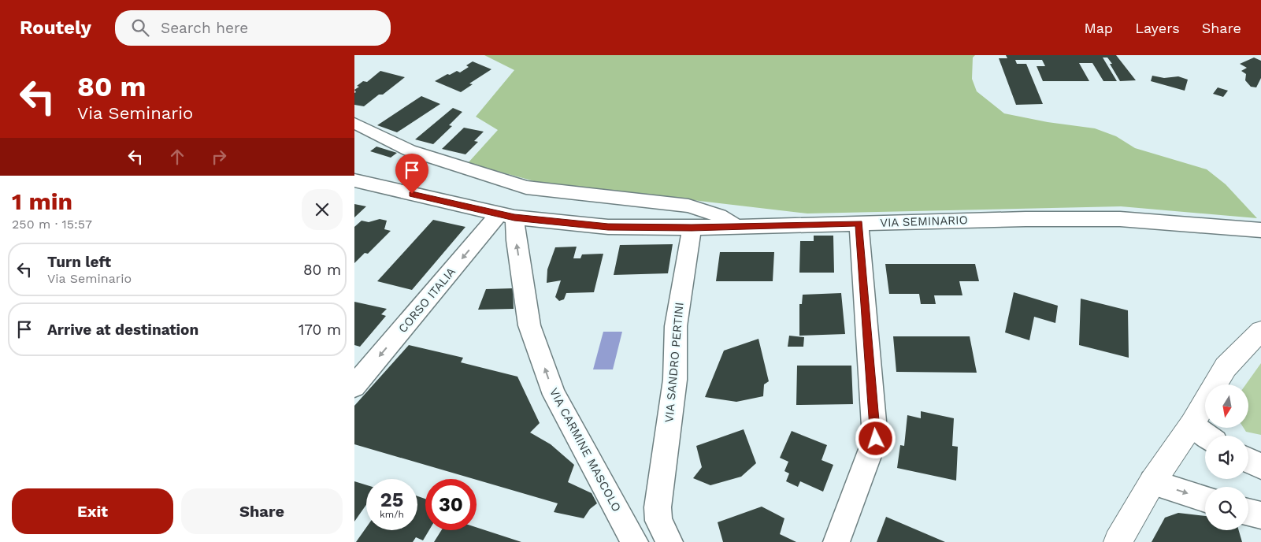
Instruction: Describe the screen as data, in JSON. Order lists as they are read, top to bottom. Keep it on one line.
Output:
{"streets":{"street":["VIA SEMINARIO","CORSO ITALIA","VIA SANDRO PERTINI","VIA CARMINE MASCOLO"]},"crossings":[["VIA SEMINARIO","CORSO ITALIA"],["VIA SEMINARIO","VIA SANDRO PERTINI"],["VIA SEMINARIO","VIA CARMINE MASCOLO"],["CORSO ITALIA","VIA CARMINE MASCOLO"]],"one_way":["CORSO ITALIA","VIA CARMINE MASCOLO"],"north":"bottom","page":{"header":"Routely","search":"Search here","nav":["Map","Layers","Share"],"turn":["80 m","Via Seminario"],"heading":["1 min","250 m · 15:57"],"list":[{"name":"Turn left","note":"Via Seminario","value":"80 m"},{"name":"Arrive at destination","value":"170 m"}],"speed":"25 km/h","limit":"30","buttons":["Exit","Share"]}}
